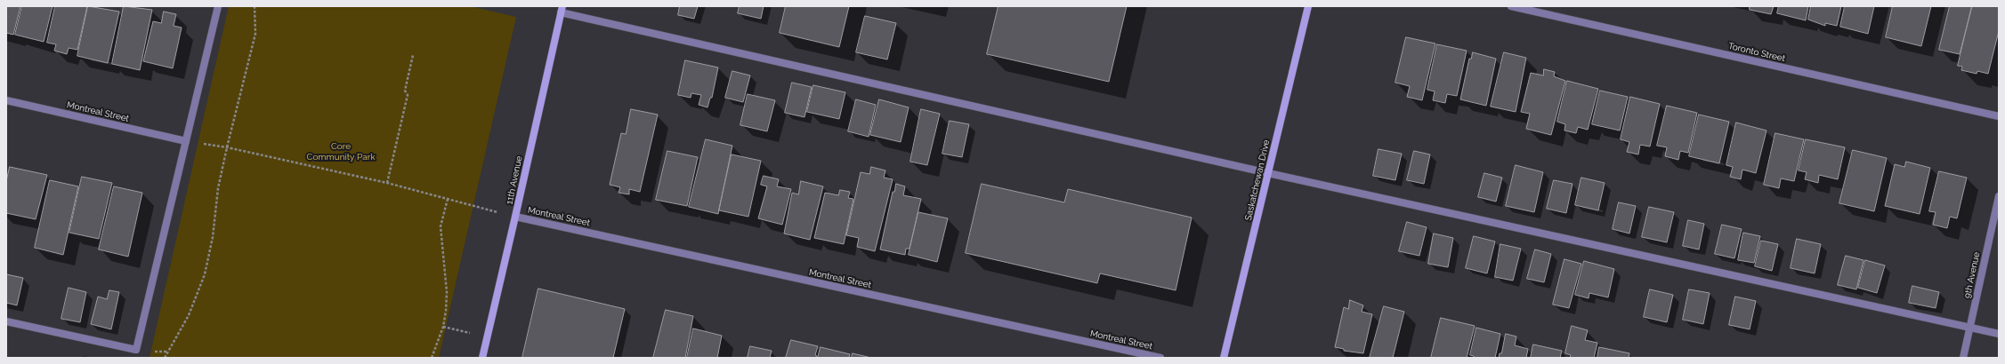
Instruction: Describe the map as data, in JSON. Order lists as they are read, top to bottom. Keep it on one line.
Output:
{"streets":{"main road":["11th Avenue","Saskatchewan Drive"],"street":["Toronto Street","Montreal Street","9th Avenue"]},"crossings":[["Montreal Street","11th Avenue"]],"parks":["Core Community Park"]}
